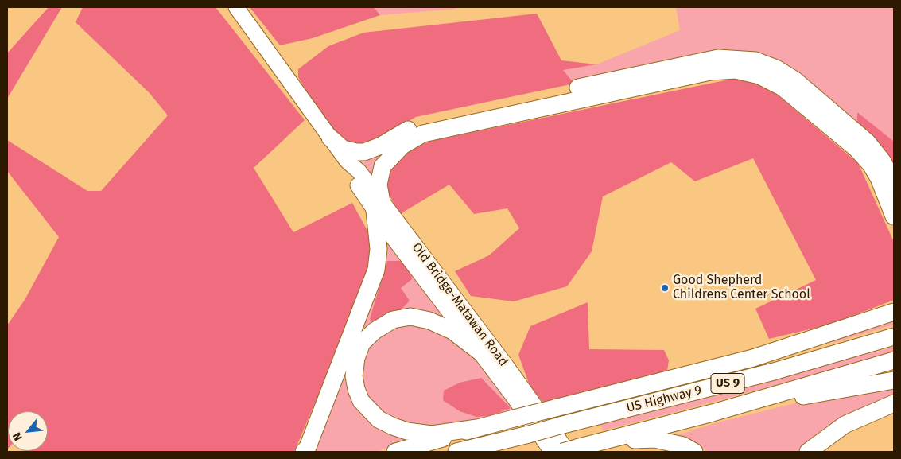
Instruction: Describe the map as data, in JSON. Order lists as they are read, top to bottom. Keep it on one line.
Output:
{"streets":{"highway":["US 9","US Highway 9"],"main road":["Old Bridge-Matawan Road"]},"crossings":[["Old Bridge-Matawan Road","US Highway 9"]],"places":["Good Shepherd Childrens Center School"],"north":"bottom left"}
